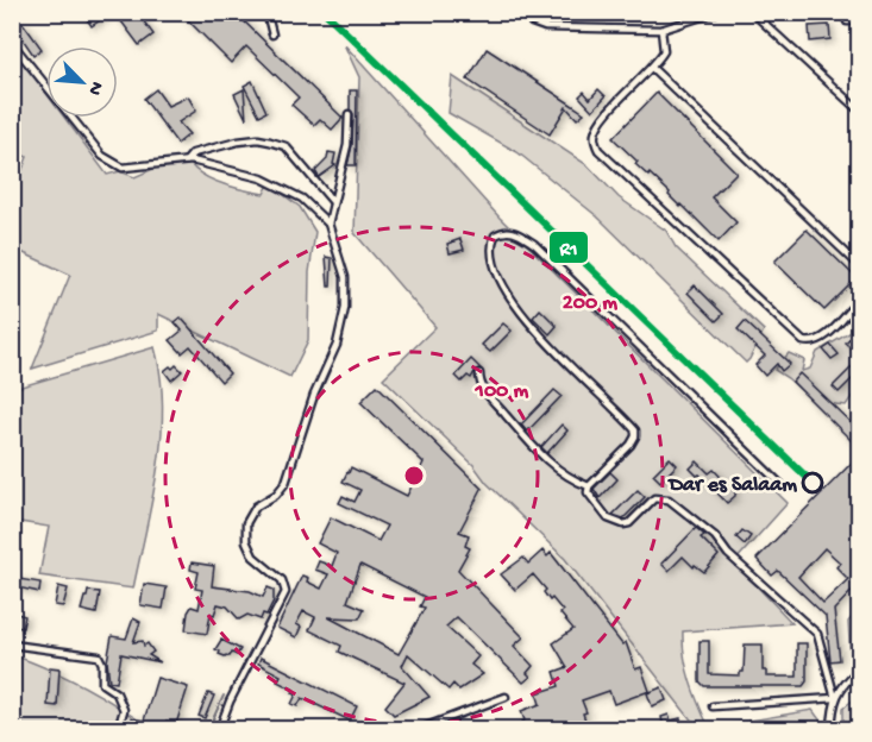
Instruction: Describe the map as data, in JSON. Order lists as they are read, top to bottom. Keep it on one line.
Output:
{"places":["Dar es Salaam"],"lines":["transit line R1"],"north":"bottom right","rings":["200 m","100 m"]}
